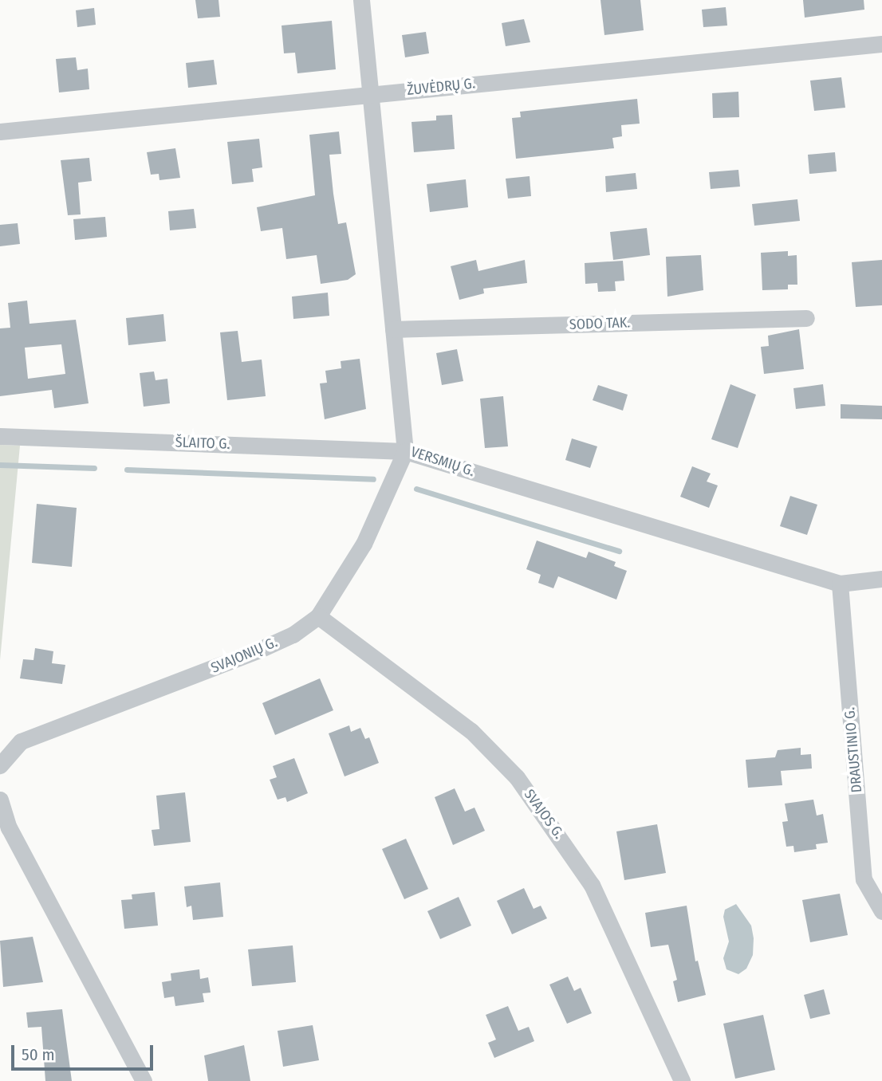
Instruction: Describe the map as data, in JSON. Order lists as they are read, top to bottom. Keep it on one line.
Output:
{"streets":{"street":["ŽUVĖDRŲ G.","SODO TAK.","ŠLAITO G.","VERSMIŲ G.","SVAJONIŲ G.","DRAUSTINIO G.","SVAJOS G."]},"crossings":[["ŽUVĖDRŲ G.","VERSMIŲ G."],["SODO TAK.","VERSMIŲ G."],["ŠLAITO G.","VERSMIŲ G."],["ŠLAITO G.","SVAJONIŲ G."],["VERSMIŲ G.","SVAJONIŲ G."],["VERSMIŲ G.","DRAUSTINIO G."],["SVAJONIŲ G.","SVAJOS G."]],"scale_bar":"50 m"}
